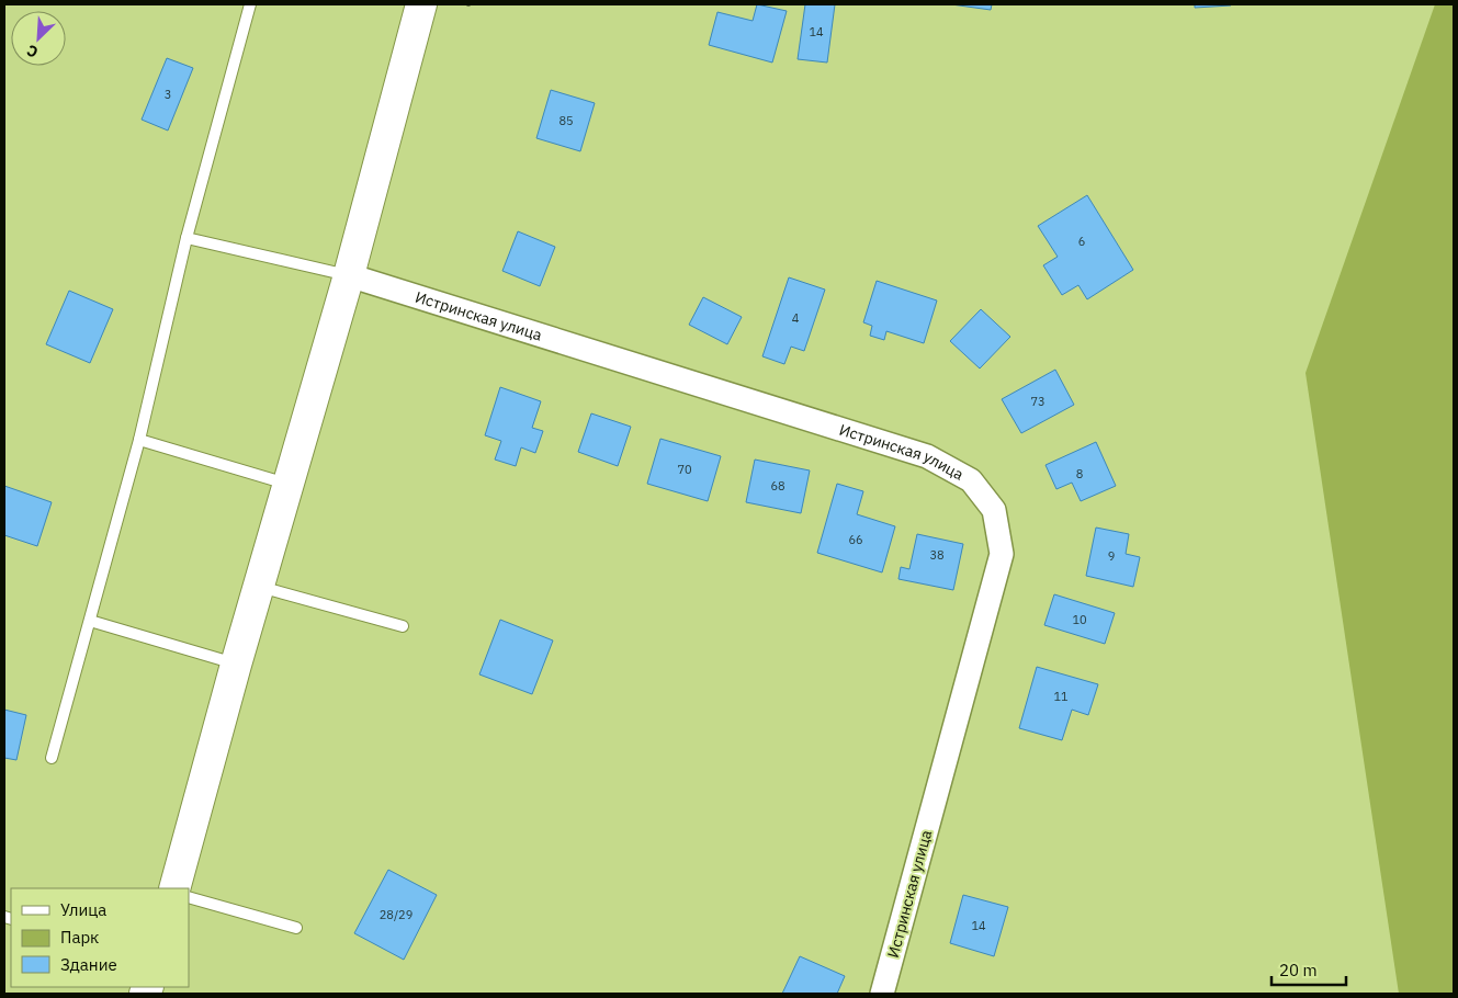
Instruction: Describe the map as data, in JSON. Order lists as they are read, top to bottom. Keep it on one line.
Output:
{"streets":{"street":["Истринская улица"]},"house_numbers":["14","3","85","6","4","73","70","8","68","66","38","9","10","11","28/29","14"],"legend":["Улица","Парк","Здание"],"scale_bar":"20 m","north":"bottom left"}
